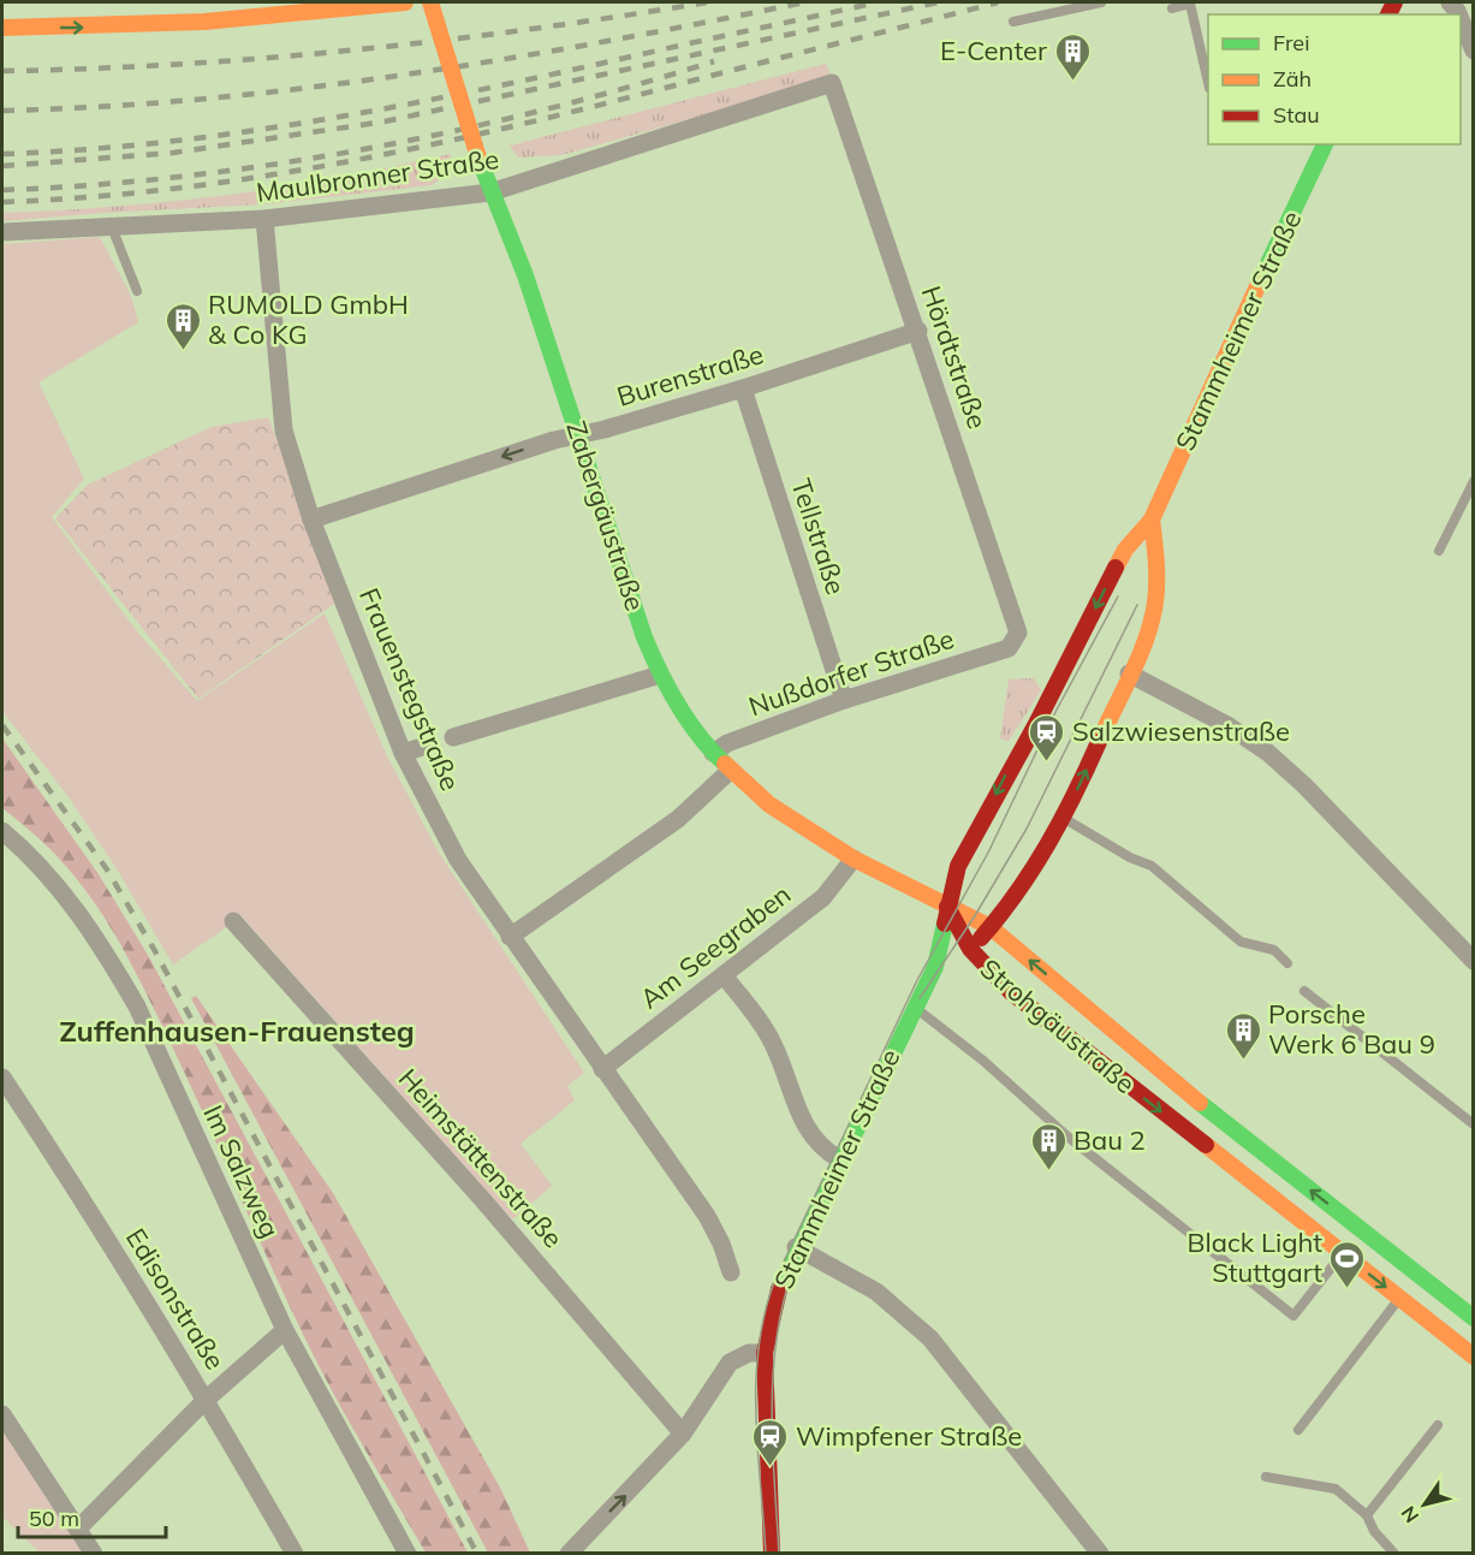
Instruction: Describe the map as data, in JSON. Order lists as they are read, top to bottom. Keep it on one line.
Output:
{"streets":{"main road":["Stammheimer Straße","Zabergäustraße","Strohgäustraße"],"street":["Maulbronner Straße","Hördtstraße","Burenstraße","Tellstraße","Nußdorfer Straße","Frauenstegstraße","Am Seegraben","Heimstättenstraße","Im Salzweg","Edisonstraße"]},"crossings":[["Maulbronner Straße","Hördtstraße"],["Maulbronner Straße","Zabergäustraße"],["Maulbronner Straße","Frauenstegstraße"],["Stammheimer Straße","Zabergäustraße"],["Stammheimer Straße","Strohgäustraße"],["Hördtstraße","Burenstraße"],["Hördtstraße","Nußdorfer Straße"],["Burenstraße","Zabergäustraße"],["Burenstraße","Tellstraße"],["Burenstraße","Frauenstegstraße"],["Zabergäustraße","Nußdorfer Straße"],["Zabergäustraße","Am Seegraben"],["Zabergäustraße","Strohgäustraße"],["Tellstraße","Nußdorfer Straße"],["Frauenstegstraße","Am Seegraben"]],"one_way":["Burenstraße"],"districts":["Zuffenhausen-Frauensteg"],"places":{"building":["E-Center","RUMOLD GmbH & Co KG","Porsche Werk 6 Bau 9","Bau 2"],"station":["Salzwiesenstraße","Wimpfener Straße"],"sports":["Black Light Stuttgart"]},"legend":["Frei","Zäh","Stau"],"scale_bar":"50 m","north":"bottom left"}
